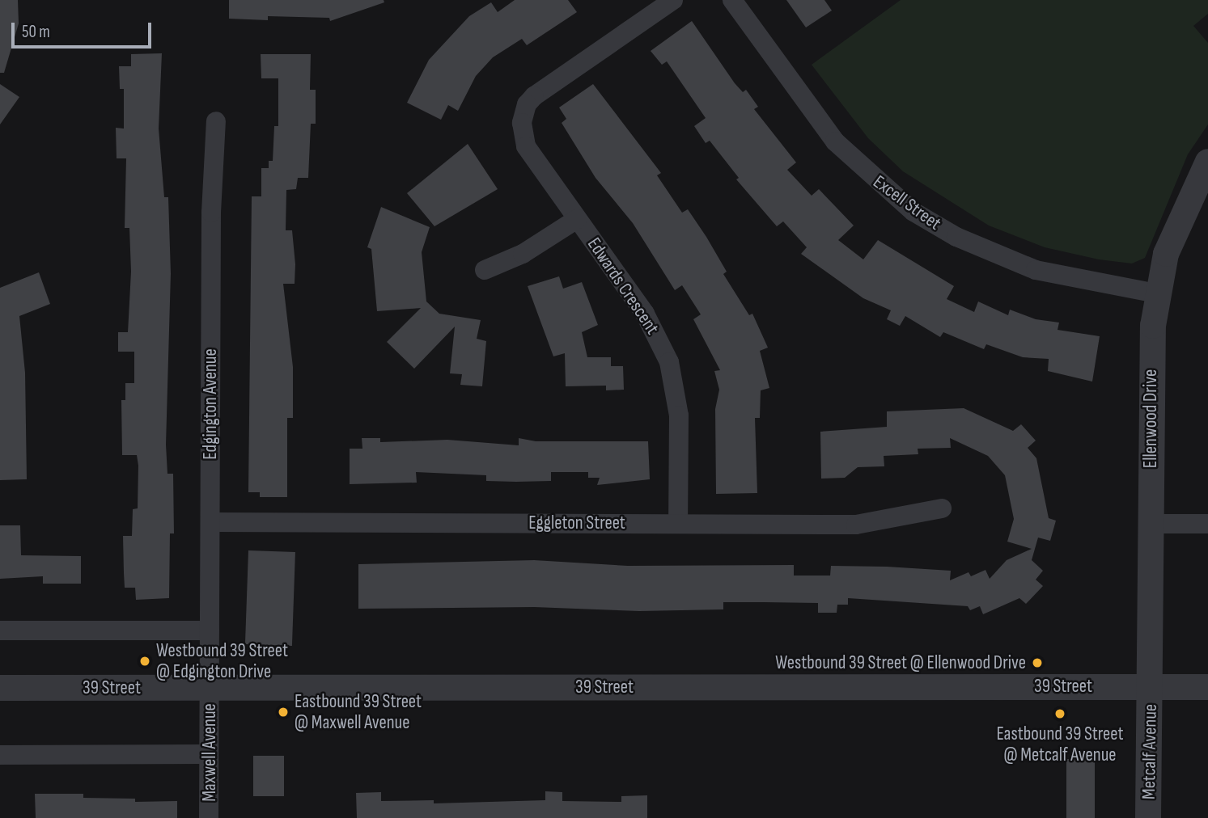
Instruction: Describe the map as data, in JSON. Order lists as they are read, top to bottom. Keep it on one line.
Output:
{"streets":{"street":["Excell Street","Edwards Crescent","Edgington Avenue","Ellenwood Drive","Eggleton Street","39 Street","Metcalf Avenue","Maxwell Avenue"]},"crossings":[["Excell Street","Ellenwood Drive"],["Edwards Crescent","Eggleton Street"],["Edgington Avenue","Eggleton Street"],["Edgington Avenue","39 Street"],["Edgington Avenue","Maxwell Avenue"],["Ellenwood Drive","39 Street"],["Ellenwood Drive","Metcalf Avenue"],["39 Street","Metcalf Avenue"],["39 Street","Maxwell Avenue"]],"places":["Westbound 39 Street @ Edgington Drive","Westbound 39 Street @ Ellenwood Drive","Eastbound 39 Street @ Maxwell Avenue","Eastbound 39 Street @ Metcalf Avenue"],"scale_bar":"50 m"}
